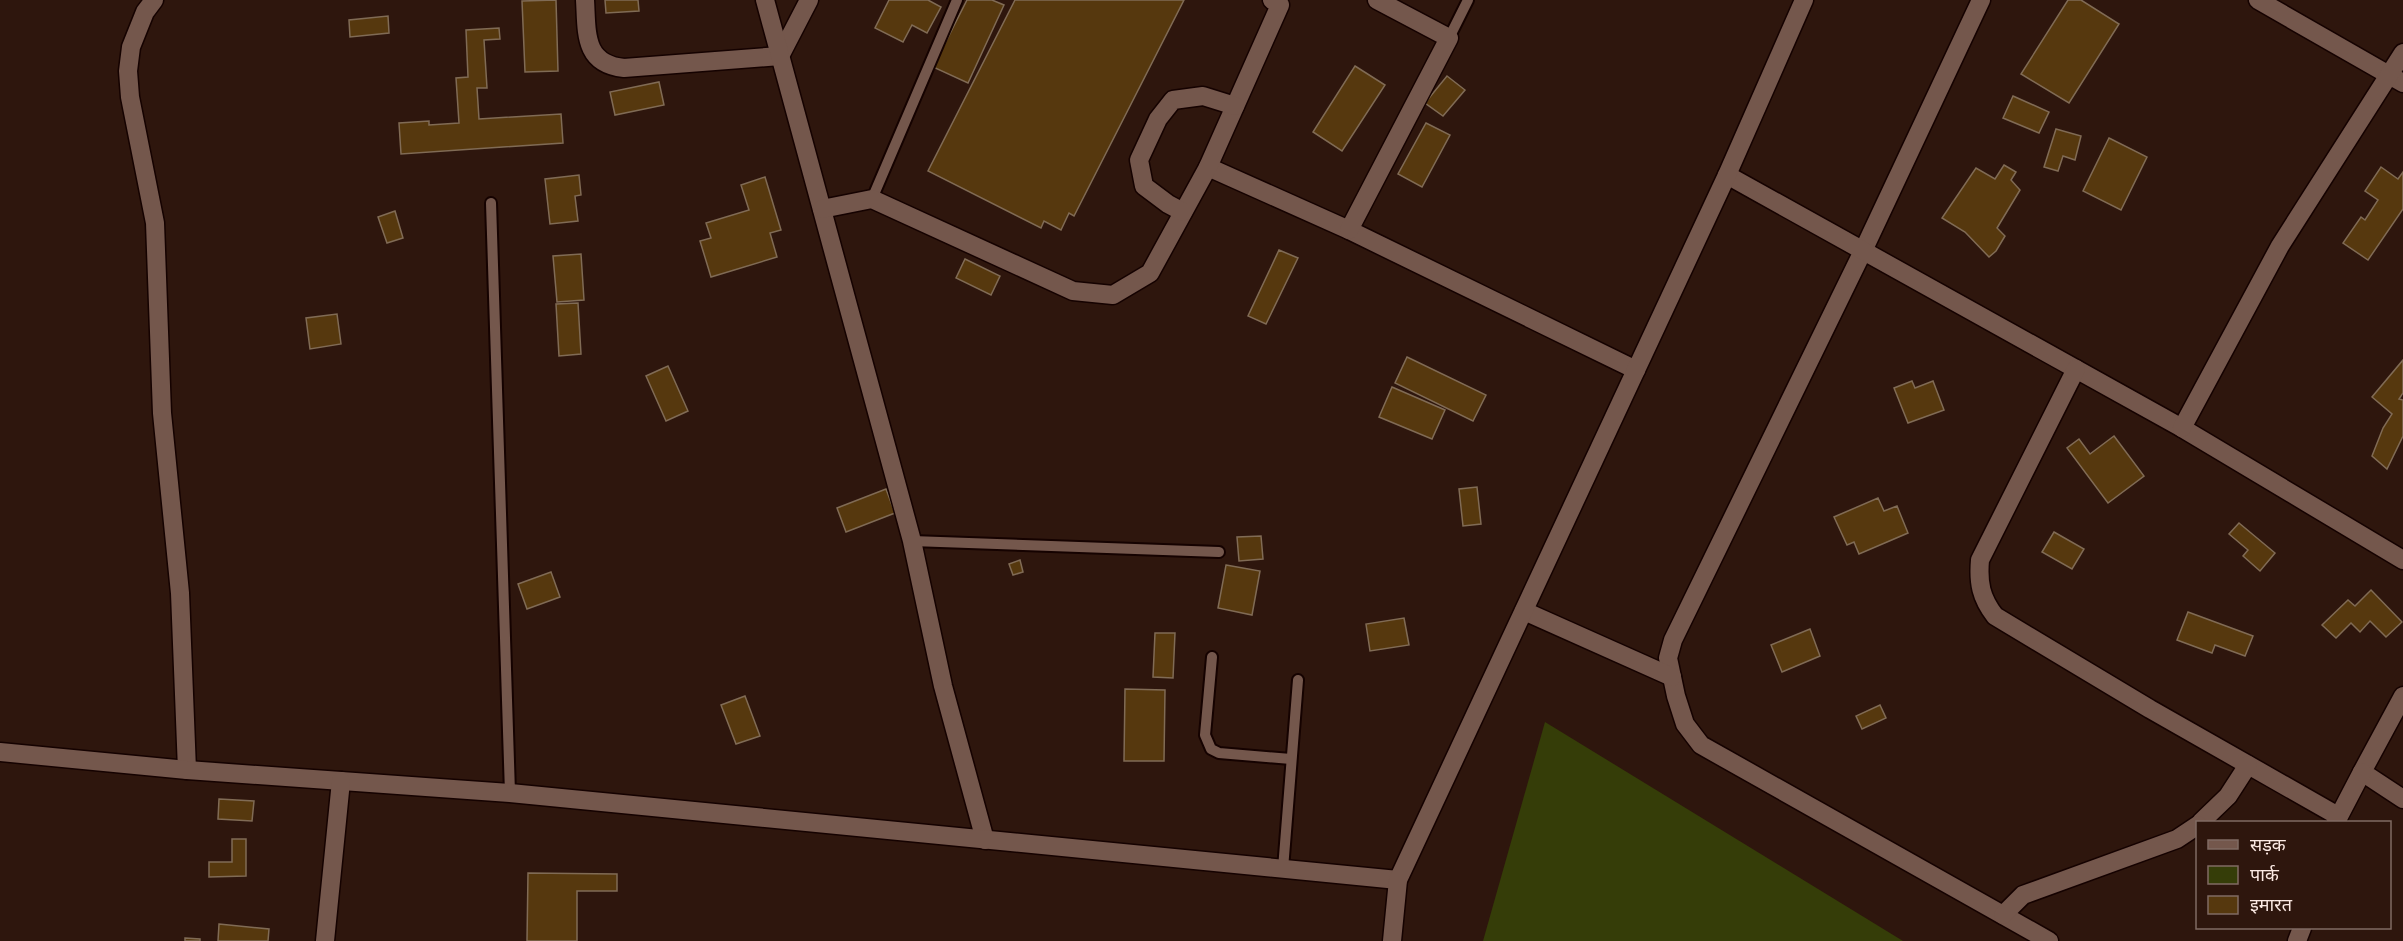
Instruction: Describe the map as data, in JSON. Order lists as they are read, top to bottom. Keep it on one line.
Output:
{"legend":["सड़क","पार्क","इमारत"]}
